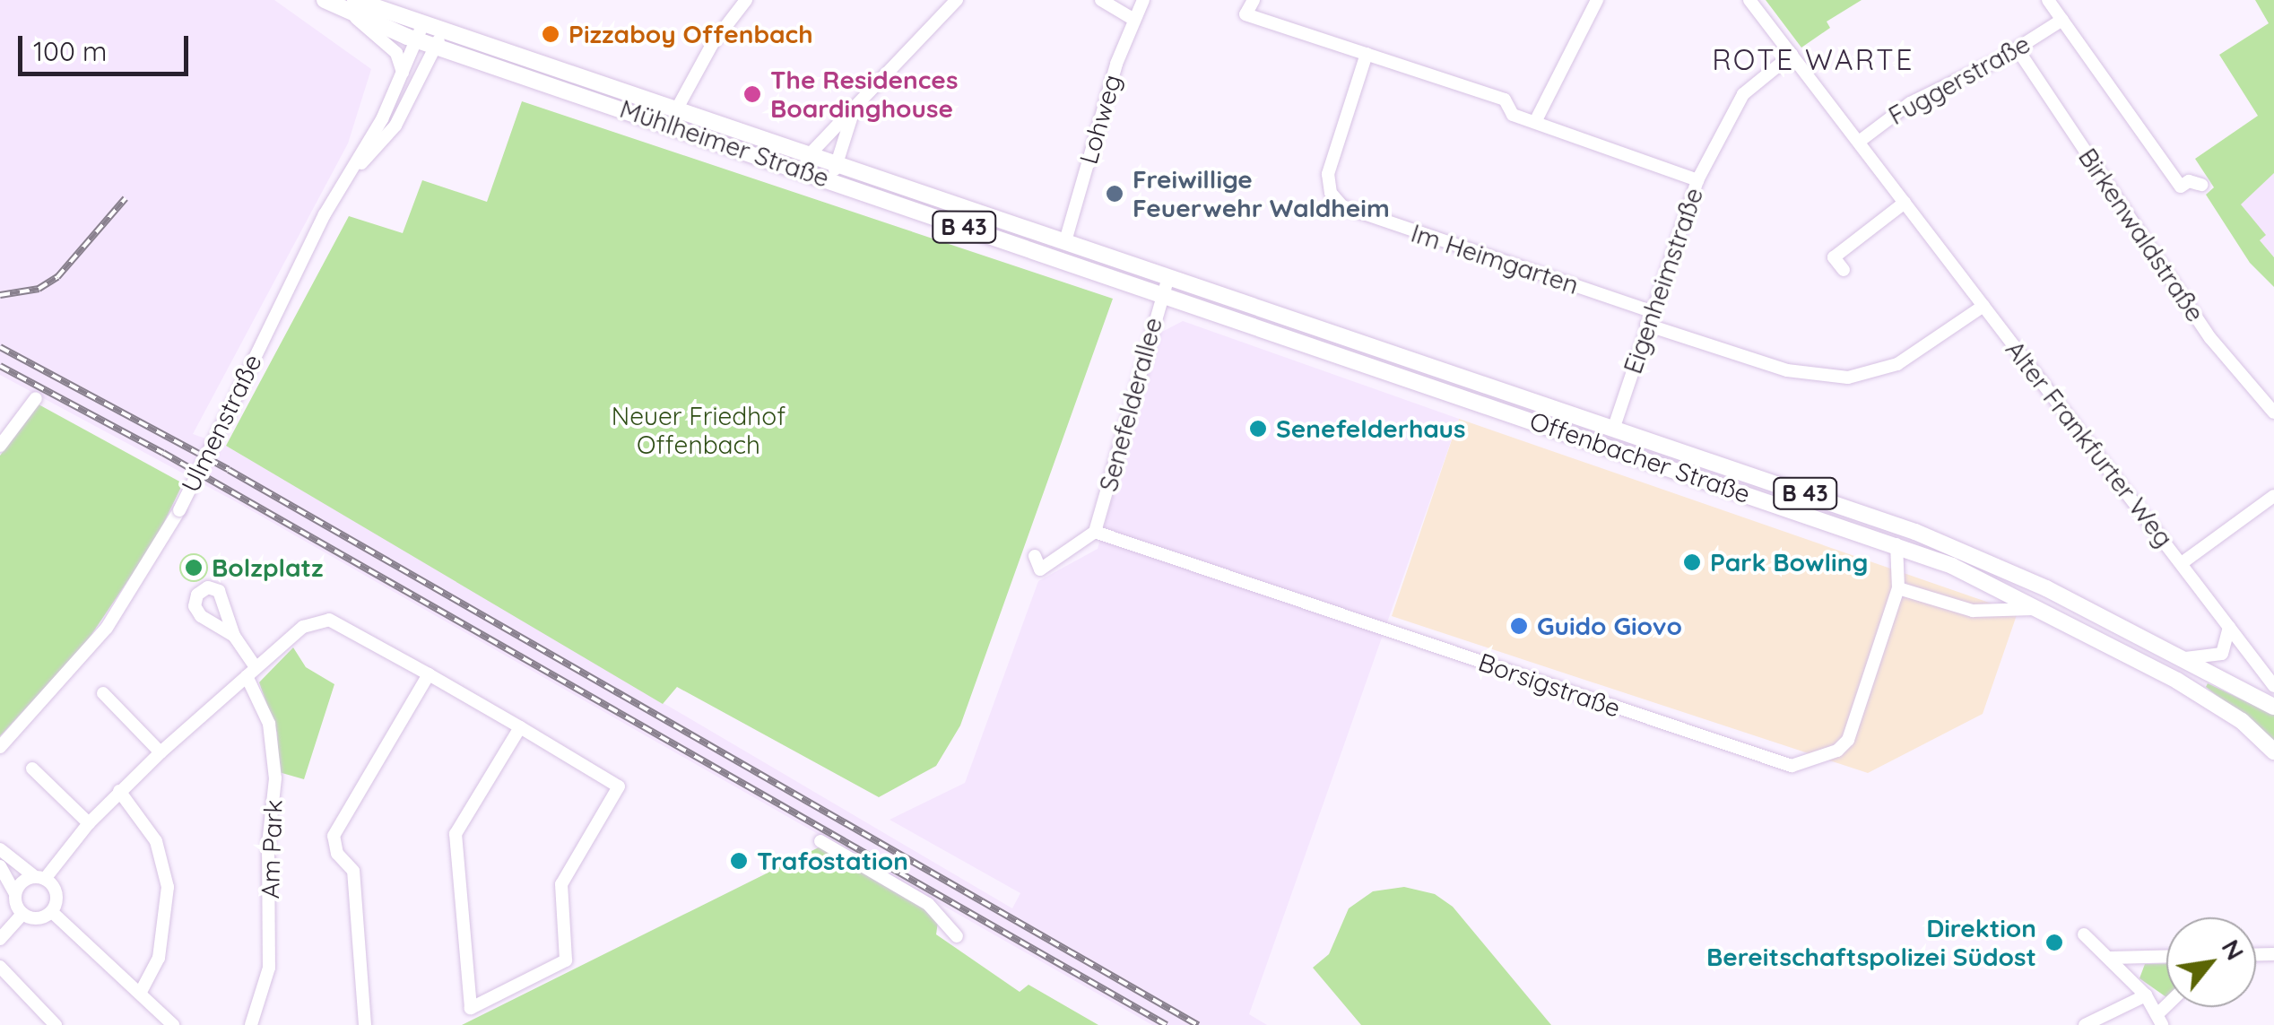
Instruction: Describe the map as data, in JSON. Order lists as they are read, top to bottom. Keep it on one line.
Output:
{"streets":{"main road":["Mühlheimer Straße","B 43","Offenbacher Straße"],"street":["Fuggerstraße","Lohweg","Birkenwaldstraße","Im Heimgarten","Eigenheimstraße","Senefelderallee","Ulmenstraße","Alter Frankfurter Weg","Borsigstraße","Am Park"]},"crossings":[["Fuggerstraße","Birkenwaldstraße"],["Fuggerstraße","Alter Frankfurter Weg"],["Lohweg","Mühlheimer Straße"],["Mühlheimer Straße","Ulmenstraße"],["Mühlheimer Straße","Offenbacher Straße"],["Im Heimgarten","Eigenheimstraße"],["Im Heimgarten","Alter Frankfurter Weg"],["Eigenheimstraße","Alter Frankfurter Weg"],["Eigenheimstraße","Offenbacher Straße"],["Senefelderallee","Offenbacher Straße"],["Senefelderallee","Borsigstraße"],["Offenbacher Straße","Borsigstraße"]],"districts":["ROTE WARTE"],"parks":["Neuer Friedhof Offenbach"],"places":["Pizzaboy Offenbach","The Residences Boardinghouse","Freiwillige Feuerwehr Waldheim","Senefelderhaus","Park Bowling","Bolzplatz","Guido Giovo","Trafostation","Direktion Bereitschaftspolizei Südost"],"scale_bar":"100 m","north":"top right"}
